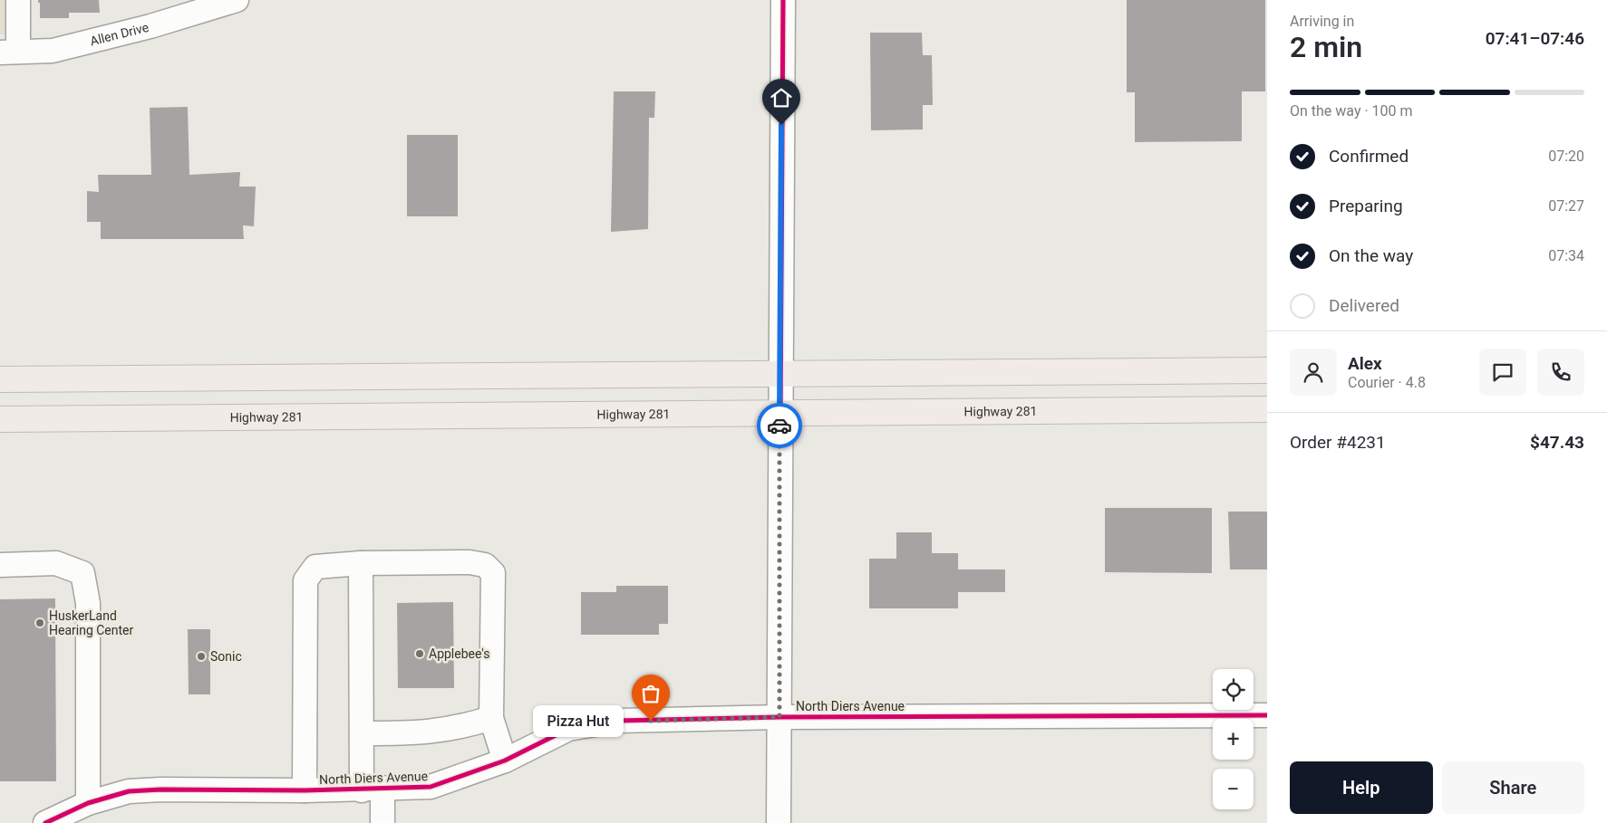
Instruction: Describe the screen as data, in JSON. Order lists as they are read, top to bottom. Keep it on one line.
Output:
{"streets":{"highway":["Highway 281"],"street":["Allen Drive","North Diers Avenue"]},"places":["HuskerLand Hearing Center","Applebee's","Sonic","Pizza Hut"],"page":{"heading":["2 min","Arriving in","07:41–07:46"],"panel":["Alex","Courier · 4.8","Order #4231","$47.43"],"bar":"On the way · 100 m","list":[["Confirmed","07:20"],["Preparing","07:27"],["On the way","07:34"],"Delivered"],"map_buttons":["+","−"],"bubble":"Pizza Hut","buttons":["Help","Share"]}}
